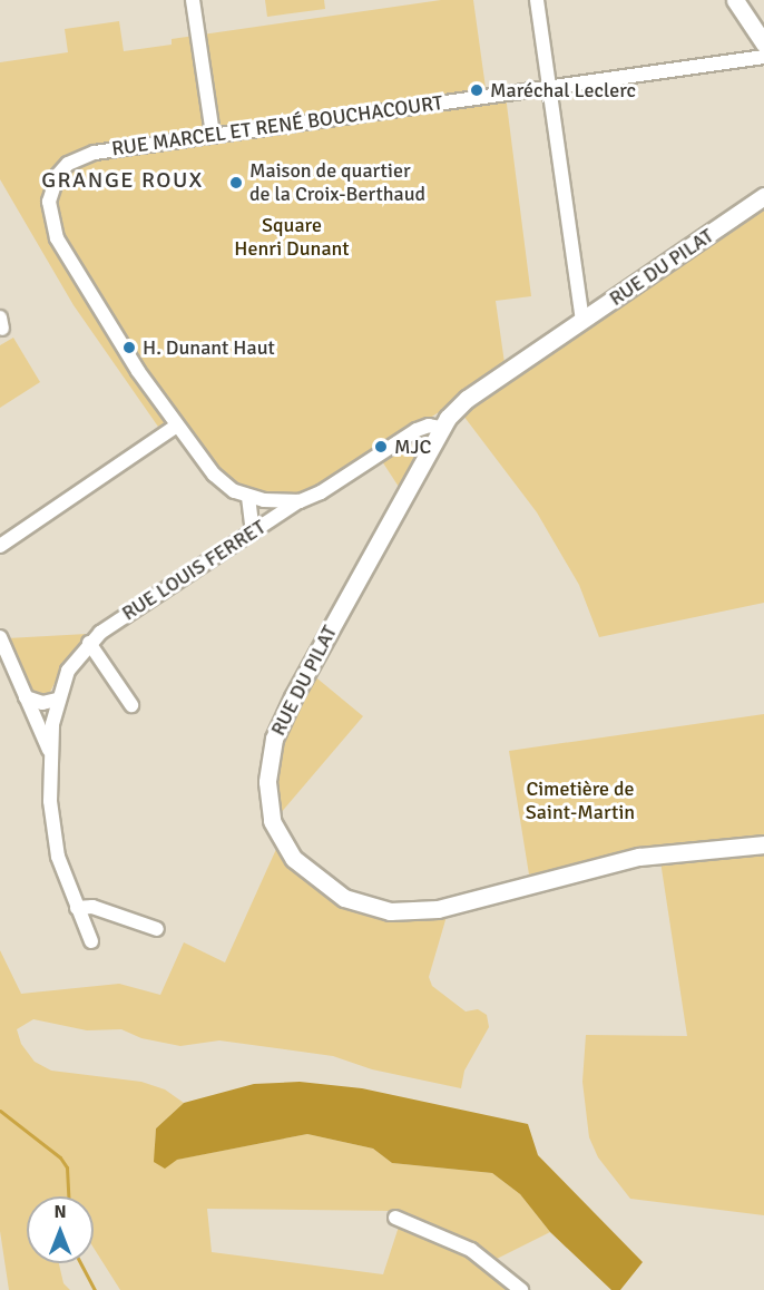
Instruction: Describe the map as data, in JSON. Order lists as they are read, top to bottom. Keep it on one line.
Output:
{"streets":{"main road":["RUE DU PILAT"],"street":["RUE MARCEL ET RENÉ BOUCHACOURT","RUE LOUIS FERRET"]},"crossings":[["RUE MARCEL ET RENÉ BOUCHACOURT","RUE LOUIS FERRET"]],"districts":["GRANGE ROUX"],"parks":["Square Henri Dunant","Cimetière de Saint-Martin"],"places":["Maréchal Leclerc","Maison de quartier de la Croix-Berthaud","H. Dunant Haut","MJC"],"north":"top"}
